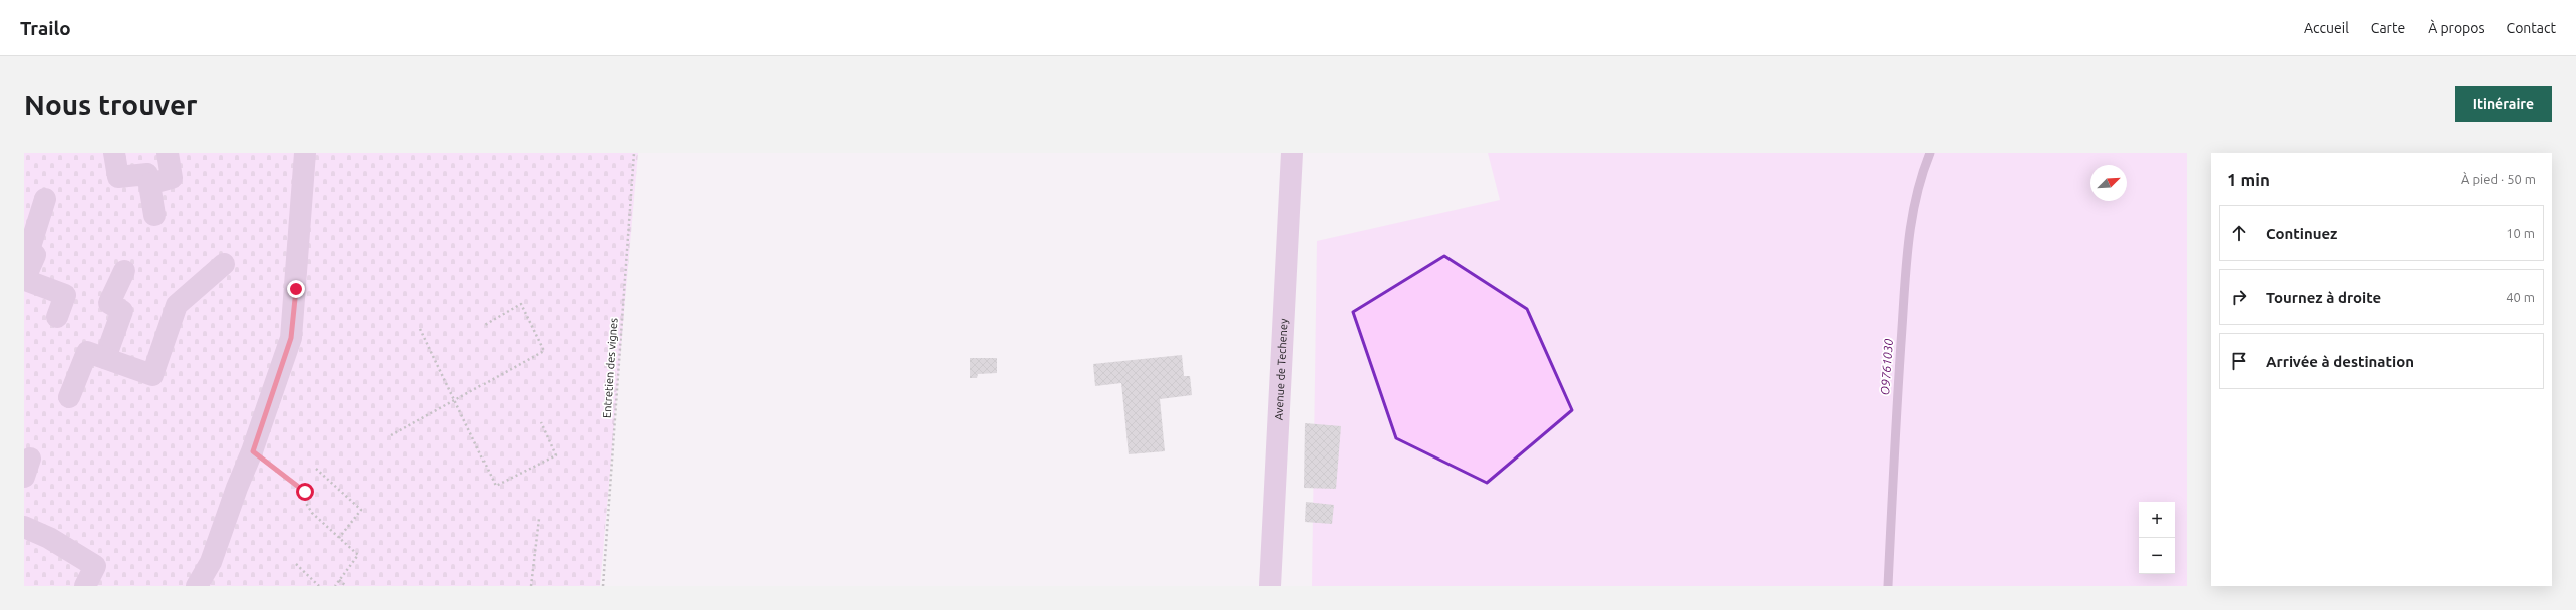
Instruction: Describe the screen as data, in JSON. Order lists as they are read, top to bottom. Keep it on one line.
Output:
{"streets":{"street":["Avenue de Techeney"],"path":["Entretien des vignes"]},"water":["O9761030"],"north":"top right","page":{"header":"Trailo","nav":["Accueil","Carte","À propos","Contact"],"buttons":"Itinéraire","title":"Nous trouver","heading":["1 min","À pied · 50 m"],"list":[["Continuez","10 m"],["Tournez à droite","40 m"],"Arrivée à destination"],"map_buttons":["+","−"]}}
